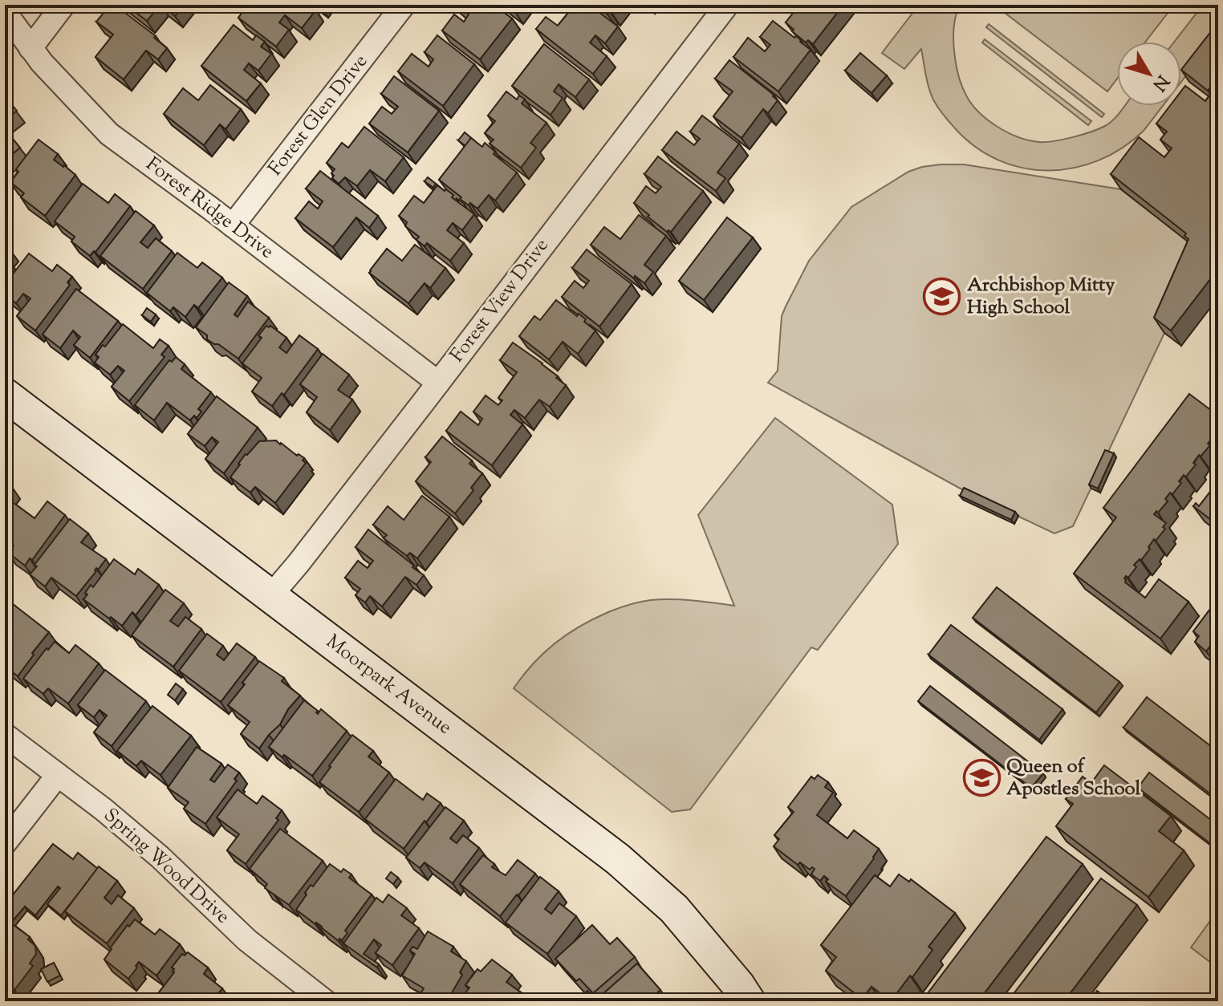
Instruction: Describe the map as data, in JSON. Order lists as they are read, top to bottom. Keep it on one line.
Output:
{"streets":{"main road":["Moorpark Avenue"],"street":["Forest Glen Drive","Forest Ridge Drive","Forest View Drive","Spring Wood Drive"]},"crossings":[["Forest Glen Drive","Forest Ridge Drive"],["Forest Ridge Drive","Forest View Drive"],["Forest View Drive","Moorpark Avenue"]],"places":{"school or university":["Archbishop Mitty High School","Queen of Apostles School"]},"north":"bottom right"}
